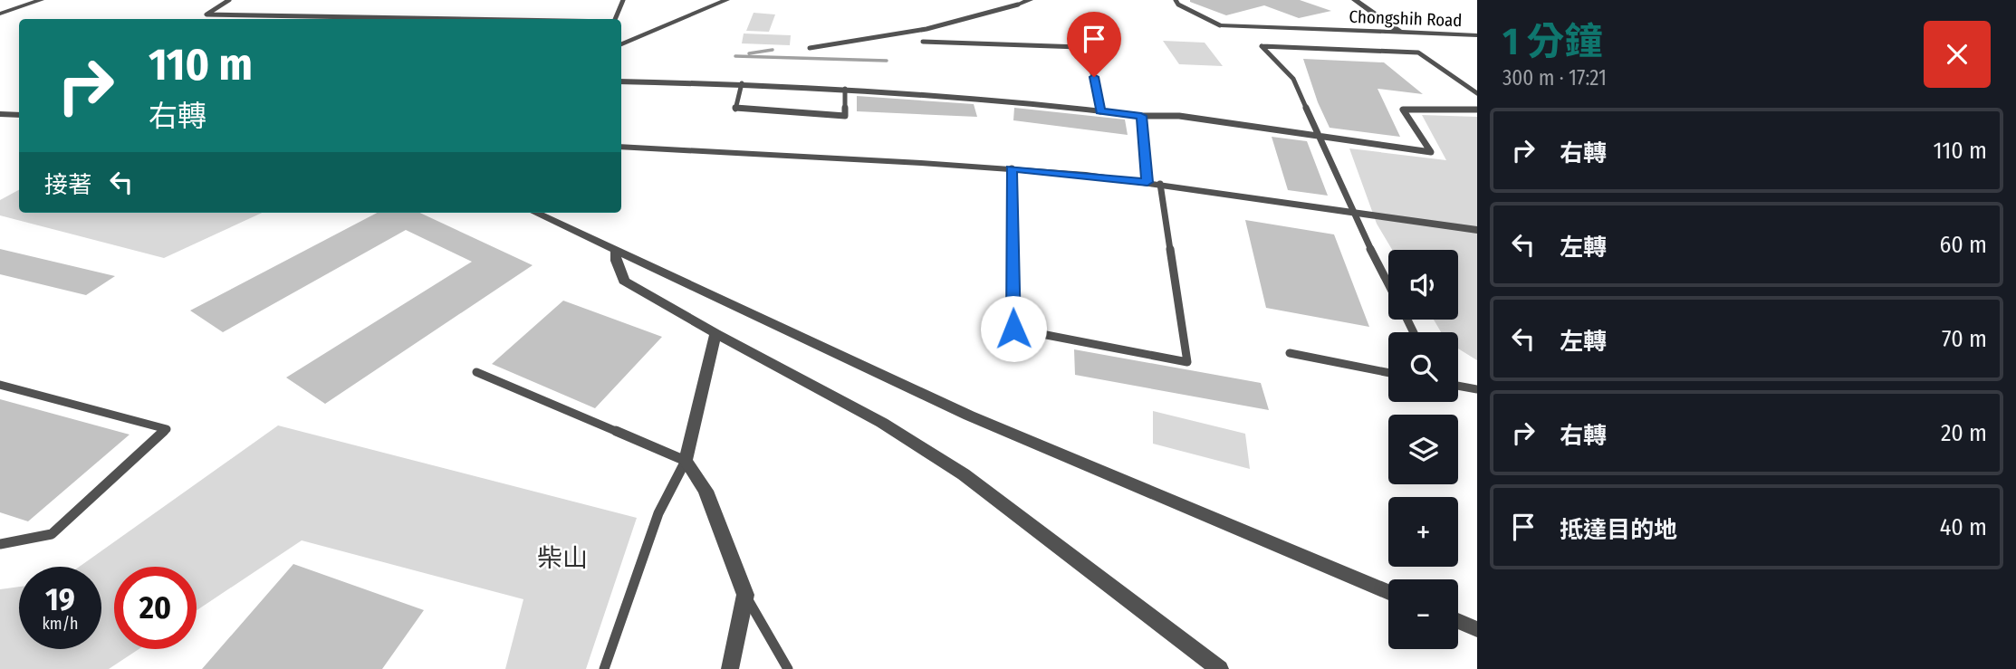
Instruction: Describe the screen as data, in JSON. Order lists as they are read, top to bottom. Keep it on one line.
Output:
{"streets":{"street":["Chongshih Road"]},"parks":["柴山"],"page":{"heading":["1 分鐘","300 m · 17:21"],"turn":["110 m","右轉"],"list":[{"name":"右轉","value":"110 m"},{"name":"左轉","value":"60 m"},{"name":"左轉","value":"70 m"},{"name":"右轉","value":"20 m"},{"name":"抵達目的地","value":"40 m"}],"then":"接著","map_buttons":["+","−"],"speed":"19 km/h","limit":"20"}}
